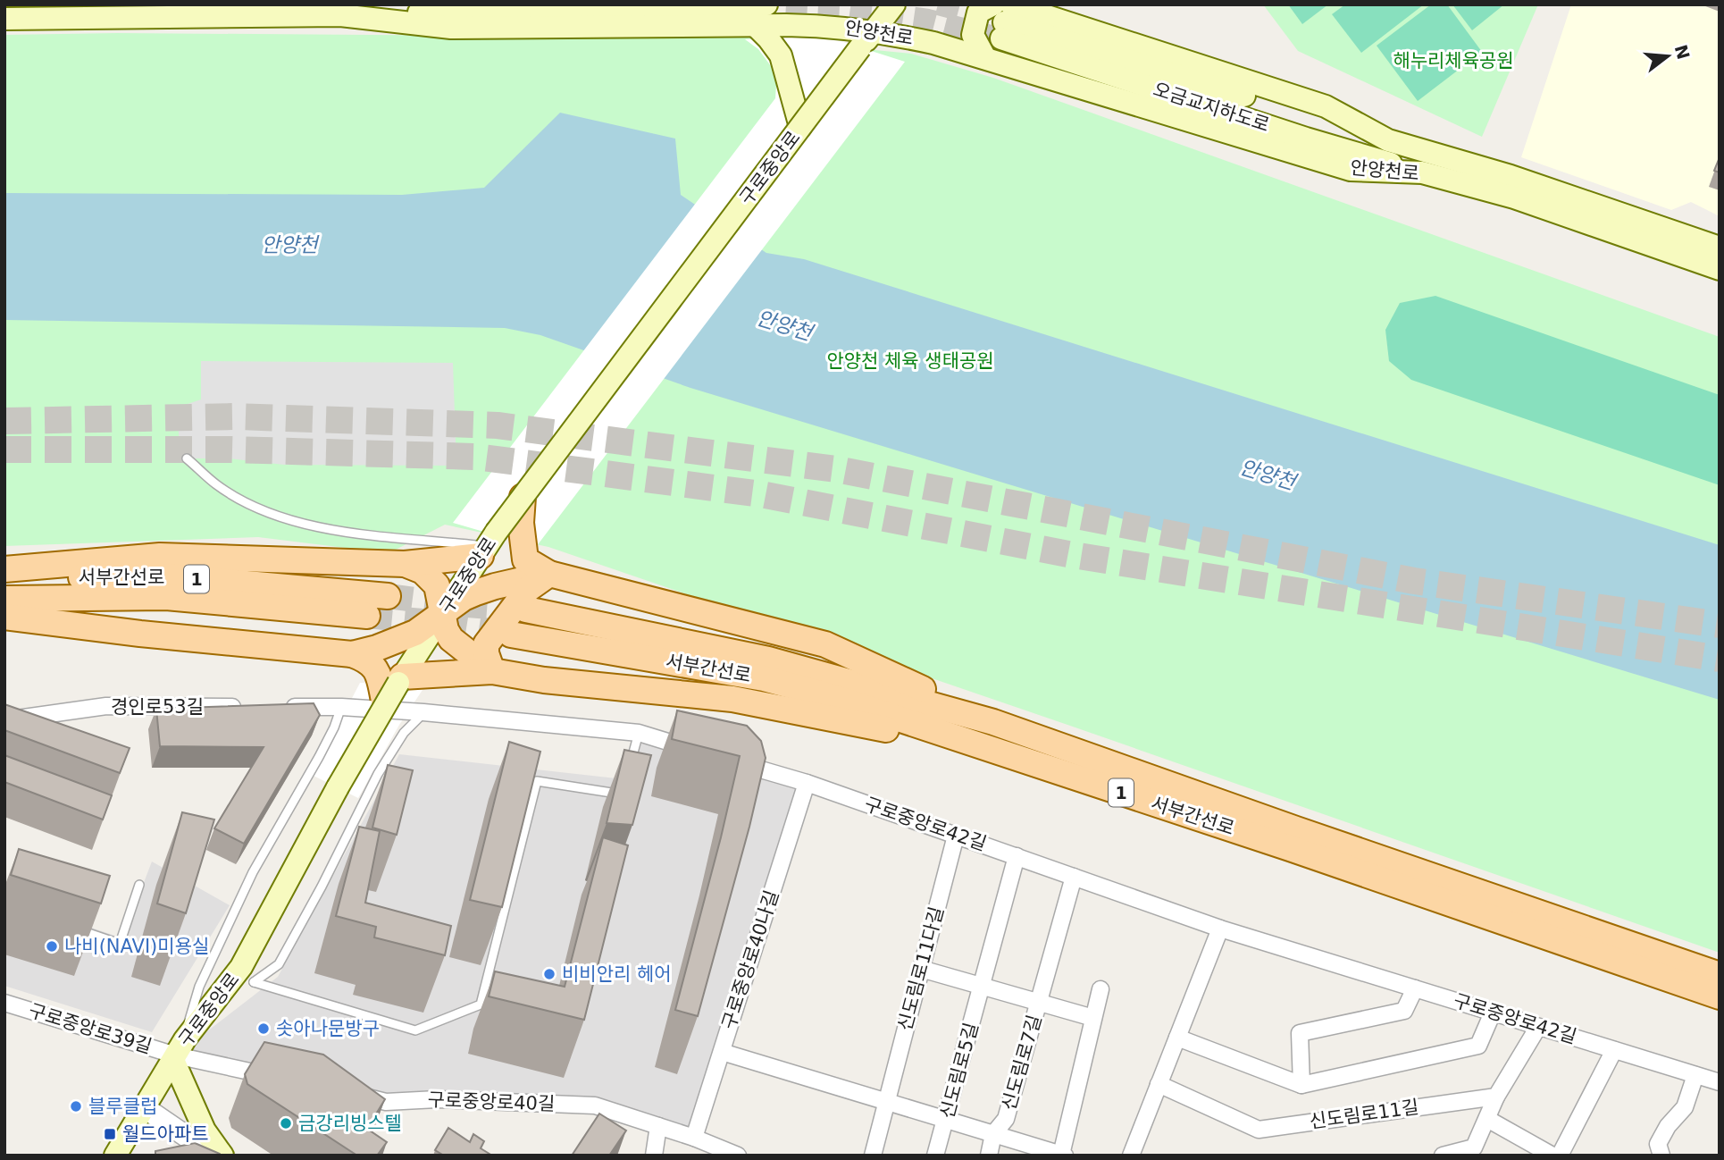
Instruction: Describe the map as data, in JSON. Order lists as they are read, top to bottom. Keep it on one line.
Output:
{"streets":{"main road":["안양천로","오금교지하도로","구로중앙로","서부간선로","1"],"street":["경인로53길","구로중앙로42길","구로중앙로40나길","신도림로11다길","구로중앙로39길","신도림로7길","신도림로5길","구로중앙로40길","신도림로11길"]},"crossings":[["안양천로","오금교지하도로"],["안양천로","구로중앙로"],["구로중앙로","구로중앙로39길"],["구로중앙로42길","구로중앙로40나길"],["구로중앙로42길","신도림로11다길"],["구로중앙로42길","신도림로7길"],["구로중앙로42길","신도림로5길"],["구로중앙로42길","신도림로11길"],["구로중앙로40나길","구로중앙로40길"]],"water":["안양천"],"parks":["해누리체육공원","안양천 체육 생태공원"],"places":{"other":["나비(NAVI)미용실","비비안리 헤어","솟아나문방구","블루클럽","금강리빙스텔"],"transit":["월드아파트"]},"north":"right"}
